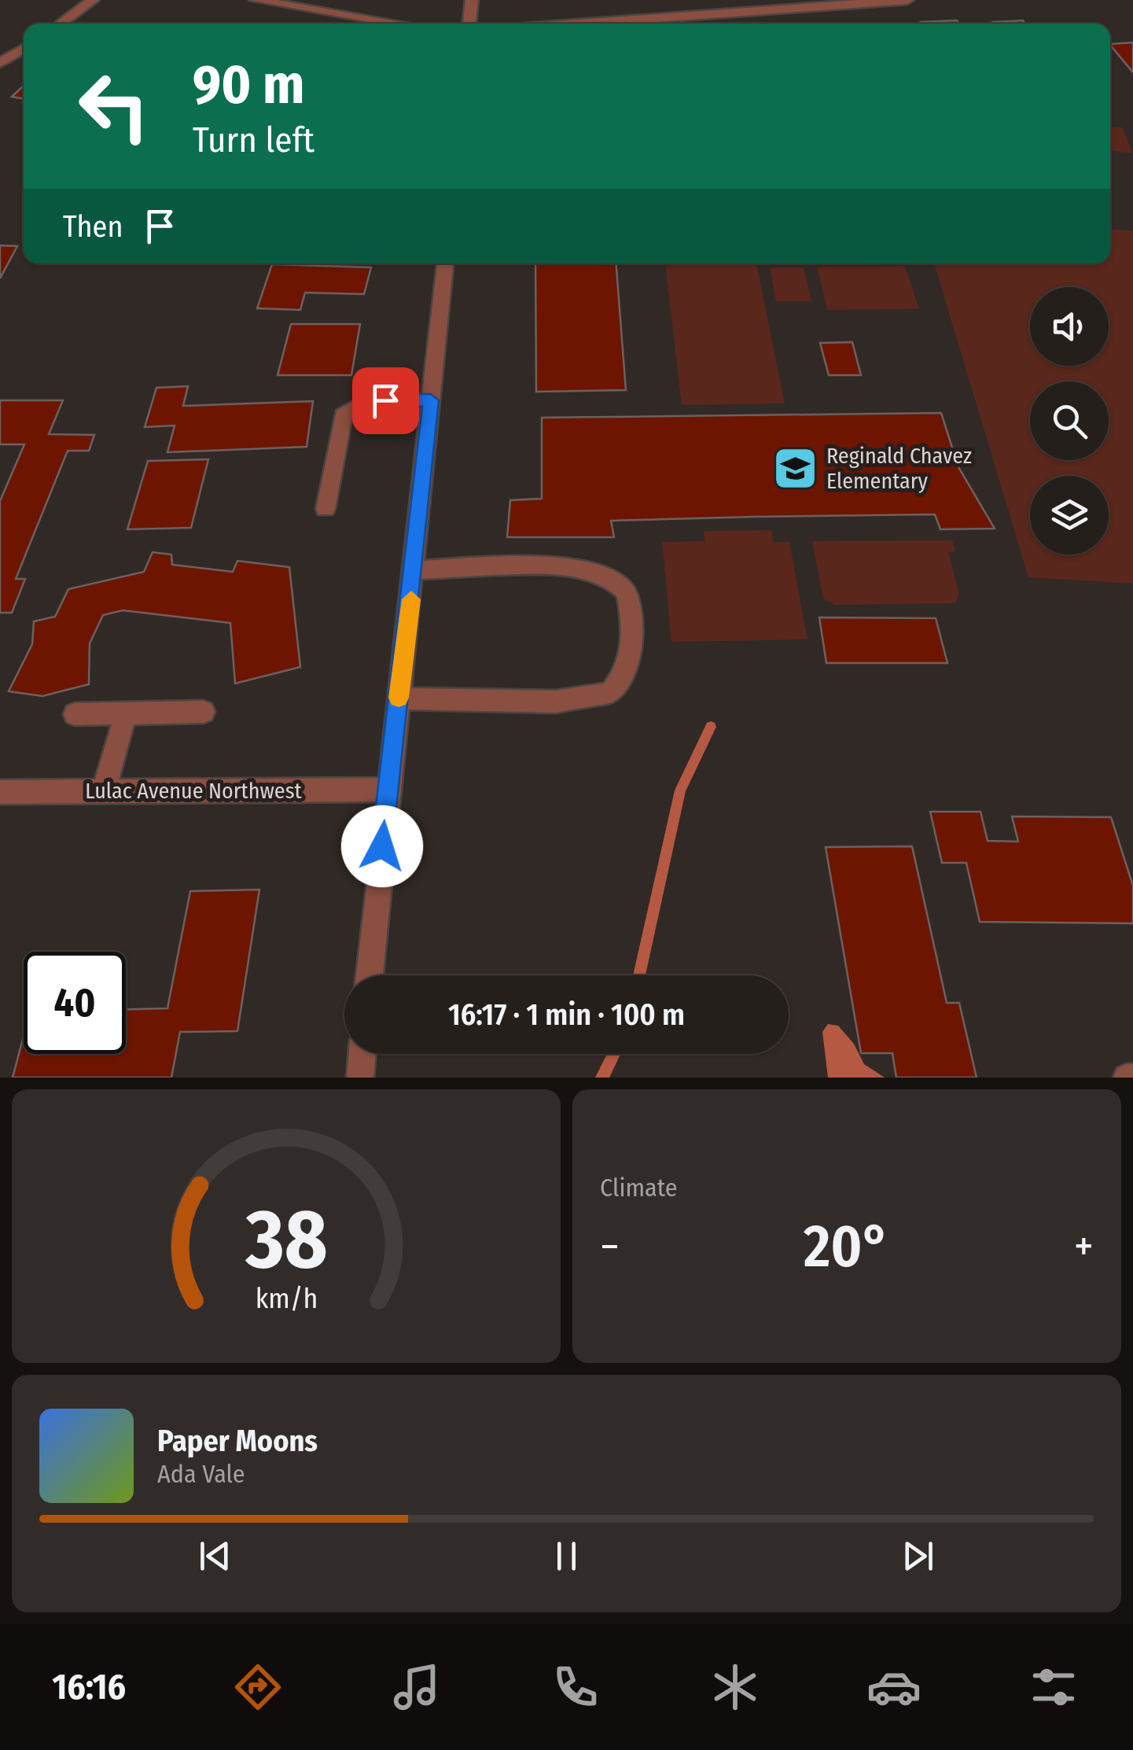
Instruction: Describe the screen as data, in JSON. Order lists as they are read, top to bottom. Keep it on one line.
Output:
{"streets":{"street":["Lulac Avenue Northwest"]},"places":{"school or university":["Reginald Chavez Elementary"]},"page":{"turn":["90 m","Turn left"],"then":"Then","limit":"40","trip":"16:17 · 1 min · 100 m","tile":"Climate","heat":["−","20°","+"],"song":["Paper Moons","Ada Vale"],"tabs":"16:16","gauge":["38","km/h"]}}
